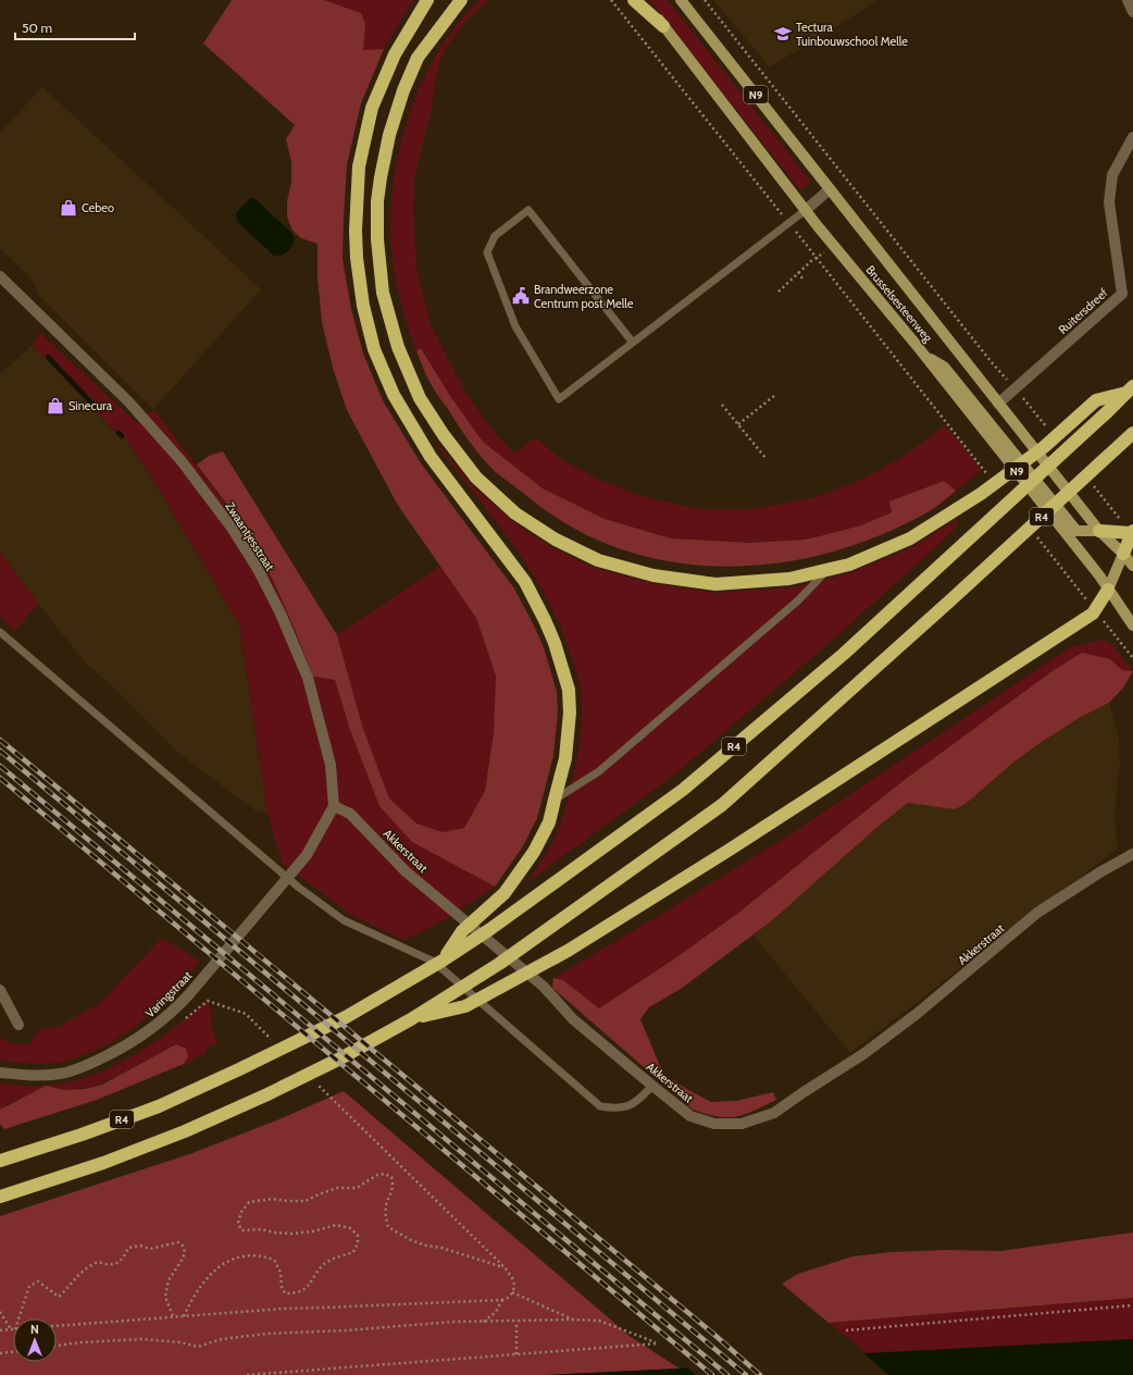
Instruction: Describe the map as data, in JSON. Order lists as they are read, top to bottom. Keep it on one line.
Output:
{"streets":{"highway":["R4"],"main road":["N9","Brusselsesteenweg"],"street":["Ruitersdreef","Zwaantjesstraat","Akkerstraat","Varingstraat"]},"crossings":[["Brusselsesteenweg","Ruitersdreef"],["Zwaantjesstraat","Akkerstraat"],["Zwaantjesstraat","Varingstraat"],["Akkerstraat","Varingstraat"]],"places":{"school or university":["Tectura Tuinbouwschool Melle"],"shop":["Cebeo","Sinecura"],"public building":["Brandweerzone Centrum post Melle"]},"scale_bar":"50 m","north":"top"}
